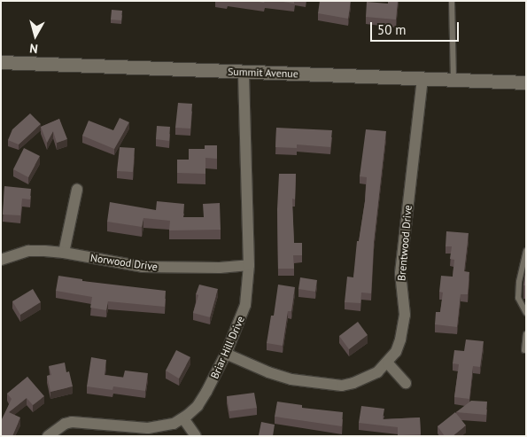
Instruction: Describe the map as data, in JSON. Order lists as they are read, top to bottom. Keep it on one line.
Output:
{"streets":{"main road":["Summit Avenue"],"street":["Brentwood Drive","Norwood Drive","Briar Hill Drive"]},"crossings":[["Summit Avenue","Brentwood Drive"],["Summit Avenue","Briar Hill Drive"],["Brentwood Drive","Briar Hill Drive"],["Norwood Drive","Briar Hill Drive"]],"scale_bar":"50 m","north":"bottom"}
